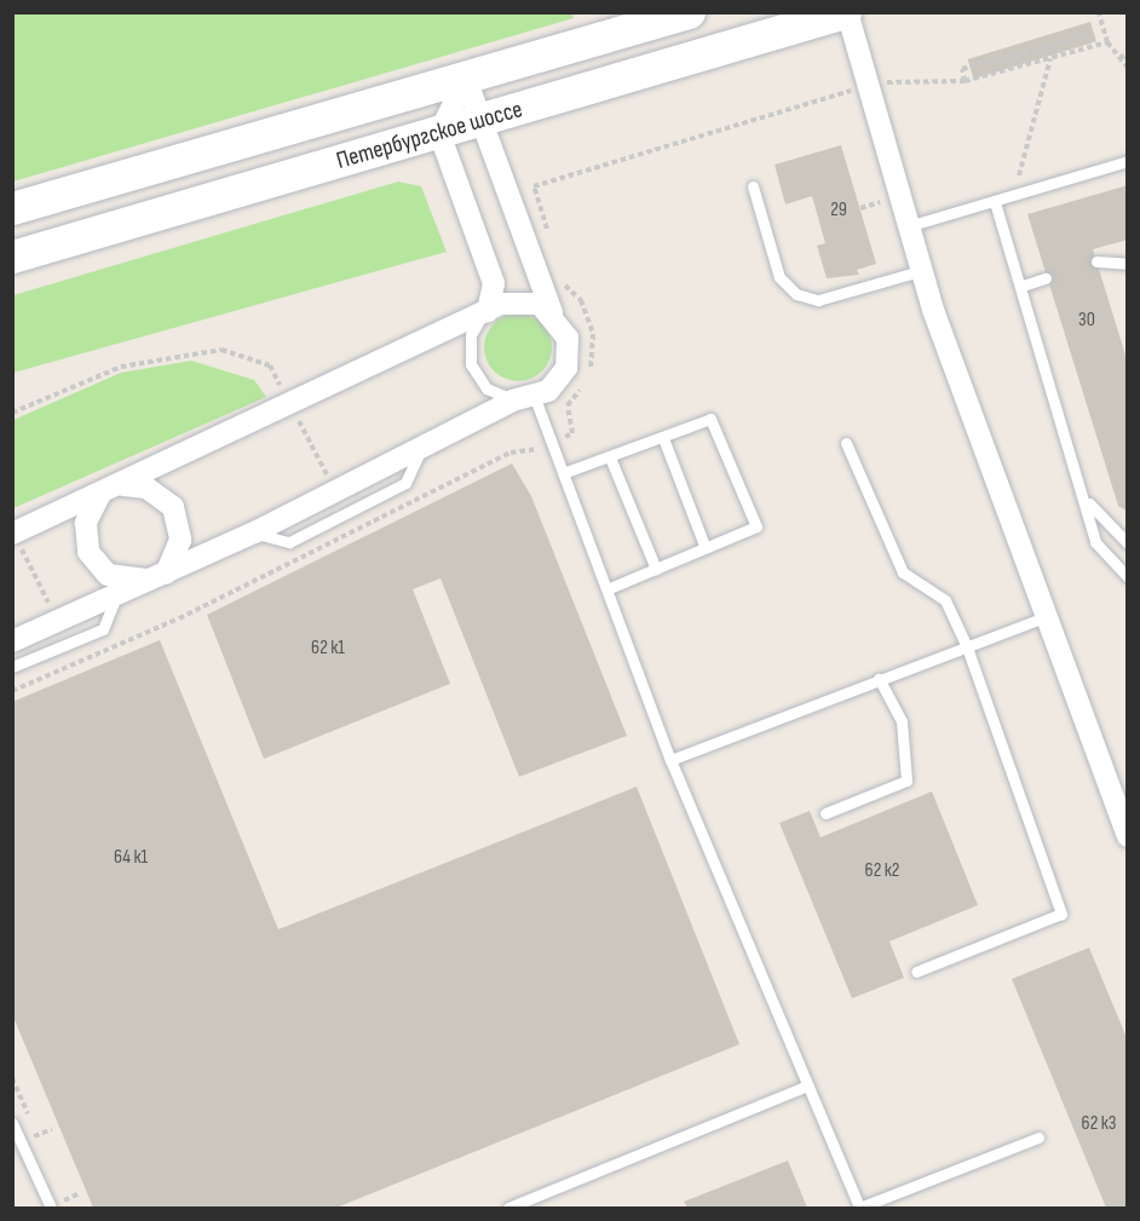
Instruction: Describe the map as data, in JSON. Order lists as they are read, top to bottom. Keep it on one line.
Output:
{"streets":{"main road":["Петербургское шоссе"]},"house_numbers":["29","30","62 к1","64 к1","62 к2","62 к3"]}
